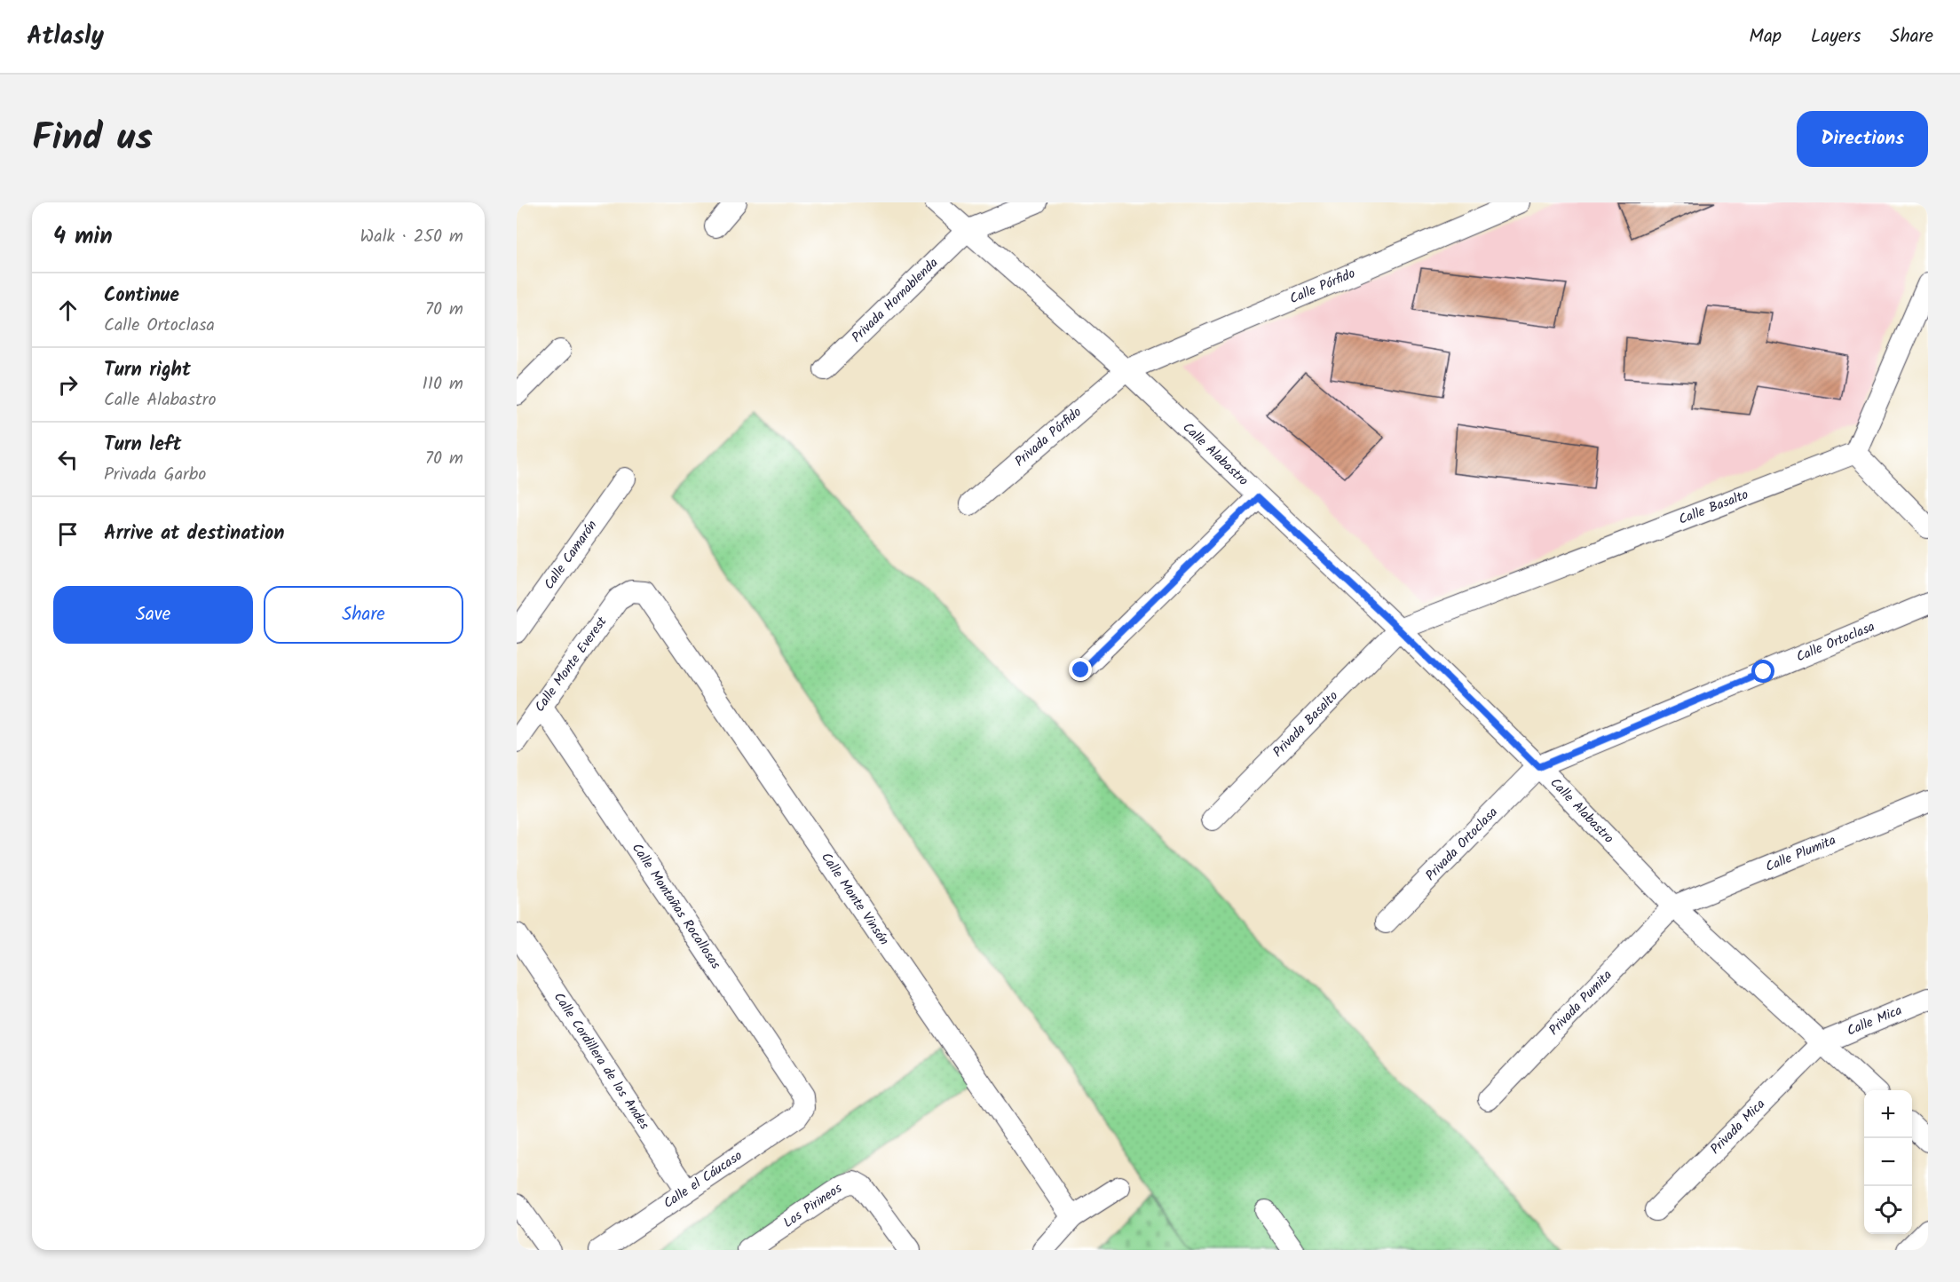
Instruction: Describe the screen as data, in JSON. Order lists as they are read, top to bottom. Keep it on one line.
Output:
{"streets":{"street":["Calle Pórfido","Privada Hornablenda","Privada Pórfido","Calle Alabastro","Calle Basalto","Calle Camarón","Calle Ortoclasa","Calle Monte Everest","Privada Basalto","Privada Ortoclasa","Calle Plumita","Calle Monte Vinsón","Calle Montañas Rocallosas","Privada Pumita","Calle Mica","Calle Cordillera de los Andes","Privada Mica","Calle el Cáucaso","Los Pirineos"]},"crossings":[["Calle Pórfido","Privada Pórfido"],["Calle Pórfido","Calle Alabastro"],["Privada Hornablenda","Calle Alabastro"],["Privada Pórfido","Calle Alabastro"],["Calle Alabastro","Calle Basalto"],["Calle Alabastro","Calle Ortoclasa"],["Calle Alabastro","Privada Basalto"],["Calle Alabastro","Privada Ortoclasa"],["Calle Alabastro","Calle Plumita"],["Calle Alabastro","Privada Pumita"],["Calle Alabastro","Calle Mica"],["Calle Alabastro","Privada Mica"],["Calle Basalto","Privada Basalto"],["Calle Ortoclasa","Privada Ortoclasa"],["Calle Monte Everest","Calle Monte Vinsón"],["Calle Monte Everest","Calle Montañas Rocallosas"],["Calle Plumita","Privada Pumita"],["Calle Montañas Rocallosas","Calle el Cáucaso"],["Calle Mica","Privada Mica"],["Calle Cordillera de los Andes","Calle el Cáucaso"]],"page":{"header":"Atlasly","nav":["Map","Layers","Share"],"title":"Find us","buttons":["Directions",["Save","Share"]],"heading":["4 min","Walk · 250 m"],"list":[["Continue","Calle Ortoclasa","70 m"],["Turn right","Calle Alabastro","110 m"],["Turn left","Privada Garbo","70 m"],"Arrive at destination"],"map_buttons":["+","−"]}}
